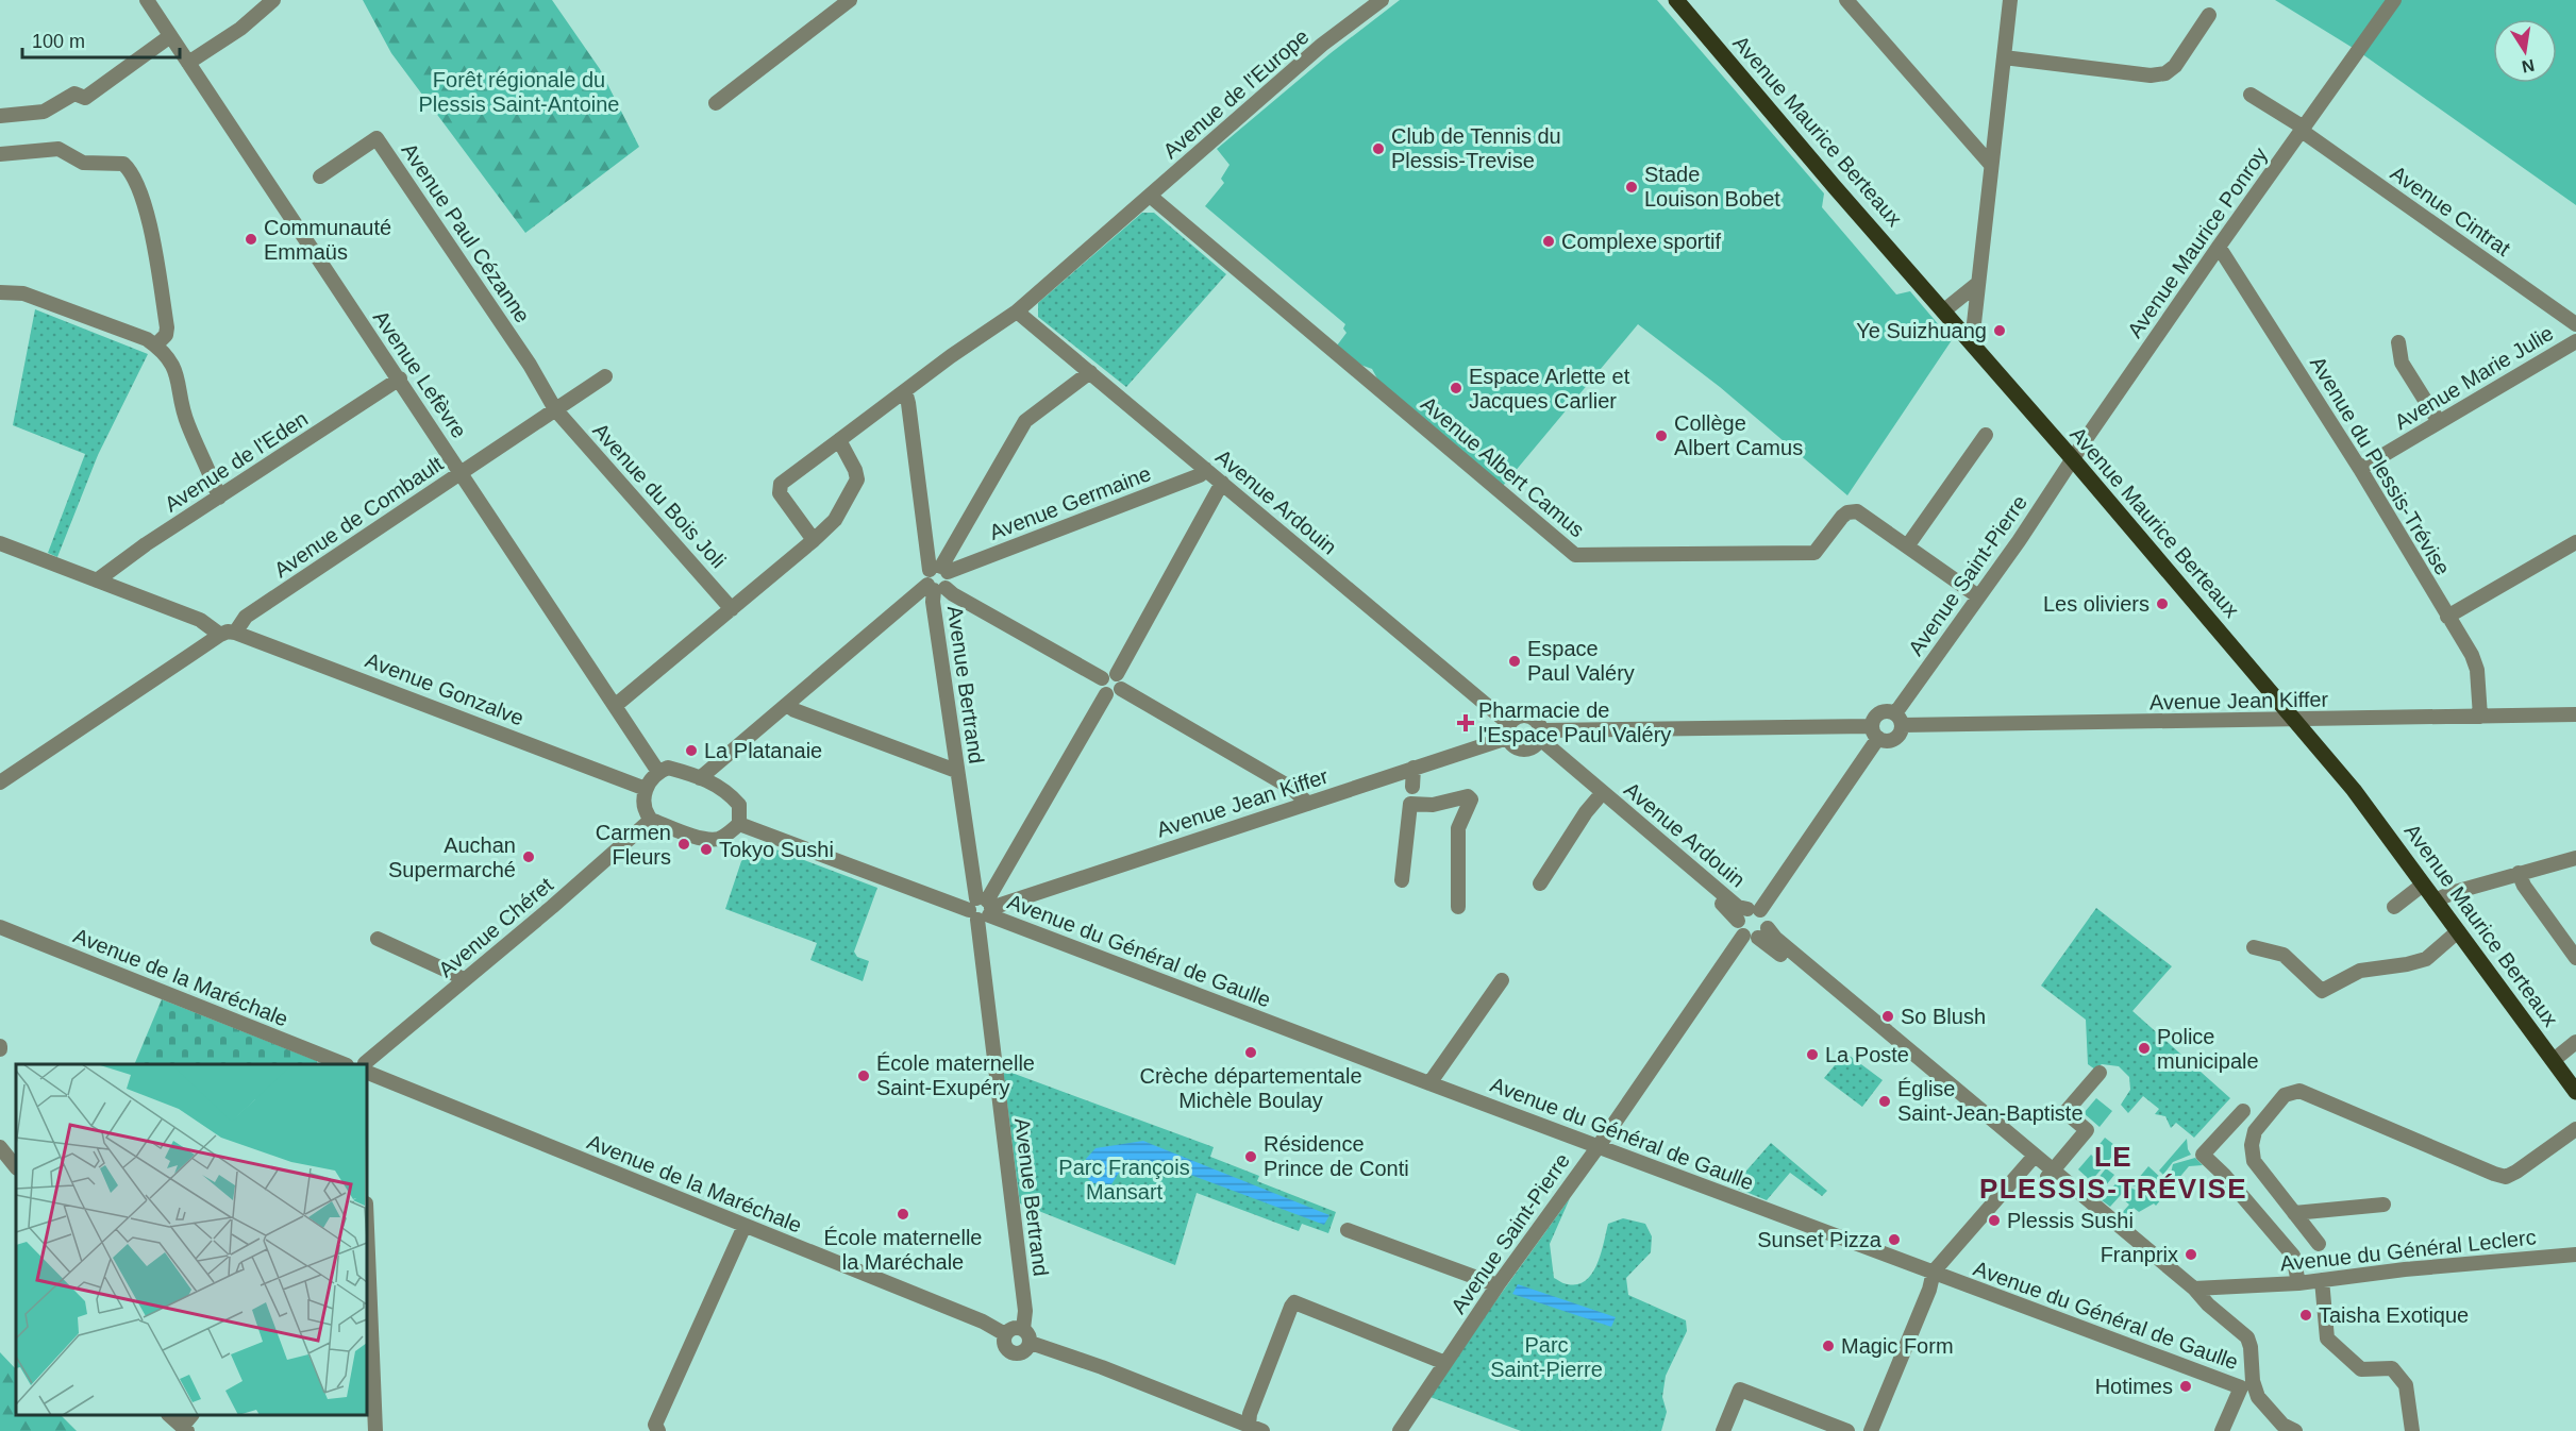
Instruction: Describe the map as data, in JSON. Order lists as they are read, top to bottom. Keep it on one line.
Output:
{"streets":{"main road":["Avenue Maurice Berteaux"],"street":["Avenue de l'Europe","Avenue Cintrat","Avenue Paul Cézanne","Avenue Maurice Ponroy","Avenue Lefèvre","Avenue Marie Julie","Avenue de l'Eden","Avenue du Plessis-Trévise","Avenue Albert Camus","Avenue du Bois Joli","Avenue Ardouin","Avenue Germaine","Avenue de Combault","Avenue Saint-Pierre","Avenue Bertrand","Avenue Gonzalve","Avenue Jean Kiffer","Avenue Chéret","Avenue du Général de Gaulle","Avenue de la Maréchale","Avenue du Général Leclerc"]},"crossings":[["Avenue de l'Europe","Avenue Albert Camus"],["Avenue de l'Europe","Avenue Ardouin"],["Avenue Maurice Berteaux","Avenue Maurice Ponroy"],["Avenue Maurice Berteaux","Avenue Saint-Pierre"],["Avenue Maurice Berteaux","Avenue Jean Kiffer"],["Avenue Cintrat","Avenue Maurice Ponroy"],["Avenue Paul Cézanne","Avenue du Bois Joli"],["Avenue Paul Cézanne","Avenue de Combault"],["Avenue Maurice Ponroy","Avenue du Plessis-Trévise"],["Avenue Maurice Ponroy","Avenue Saint-Pierre"],["Avenue Lefèvre","Avenue de l'Eden"],["Avenue Lefèvre","Avenue de Combault"],["Avenue Lefèvre","Avenue Gonzalve"],["Avenue Lefèvre","Avenue Chéret"],["Avenue Lefèvre","Avenue du Général de Gaulle"],["Avenue Marie Julie","Avenue du Plessis-Trévise"],["Avenue de l'Eden","Avenue Gonzalve"],["Avenue du Plessis-Trévise","Avenue Jean Kiffer"],["Avenue Albert Camus","Avenue Saint-Pierre"],["Avenue du Bois Joli","Avenue de Combault"],["Avenue Ardouin","Avenue Germaine"],["Avenue Ardouin","Avenue Jean Kiffer"],["Avenue Germaine","Avenue Bertrand"],["Avenue de Combault","Avenue Gonzalve"],["Avenue Saint-Pierre","Avenue Jean Kiffer"],["Avenue Saint-Pierre","Avenue du Général de Gaulle"],["Avenue Bertrand","Avenue Jean Kiffer"],["Avenue Bertrand","Avenue du Général de Gaulle"],["Avenue Bertrand","Avenue de la Maréchale"],["Avenue Gonzalve","Avenue Chéret"],["Avenue Gonzalve","Avenue du Général de Gaulle"],["Avenue Jean Kiffer","Avenue du Général de Gaulle"],["Avenue Chéret","Avenue du Général de Gaulle"]],"districts":["LE PLESSIS-TRÉVISE"],"parks":["Forêt régionale du Plessis Saint-Antoine","Parc François Mansart","Parc Saint-Pierre"],"places":{"other":["Club de Tennis du Plessis-Trevise","Stade Louison Bobet","Communauté Emmaüs","Complexe sportif","Ye Suizhuang","Espace Arlette et Jacques Carlier","Collège Albert Camus","Les oliviers","Espace Paul Valéry","La Platanaie","Carmen Fleurs","Tokyo Sushi","Auchan Supermarché","So Blush","Police municipale","Crèche départementale Michèle Boulay","La Poste","École maternelle Saint-Exupéry","Église Saint-Jean-Baptiste","Résidence Prince de Conti","École maternelle la Maréchale","Plessis Sushi","Sunset Pizza","Franprix","Taisha Exotique","Magic Form","Hotimes"],"health":["Pharmacie de l'Espace Paul Valéry"]},"scale_bar":"100 m","north":"bottom"}
